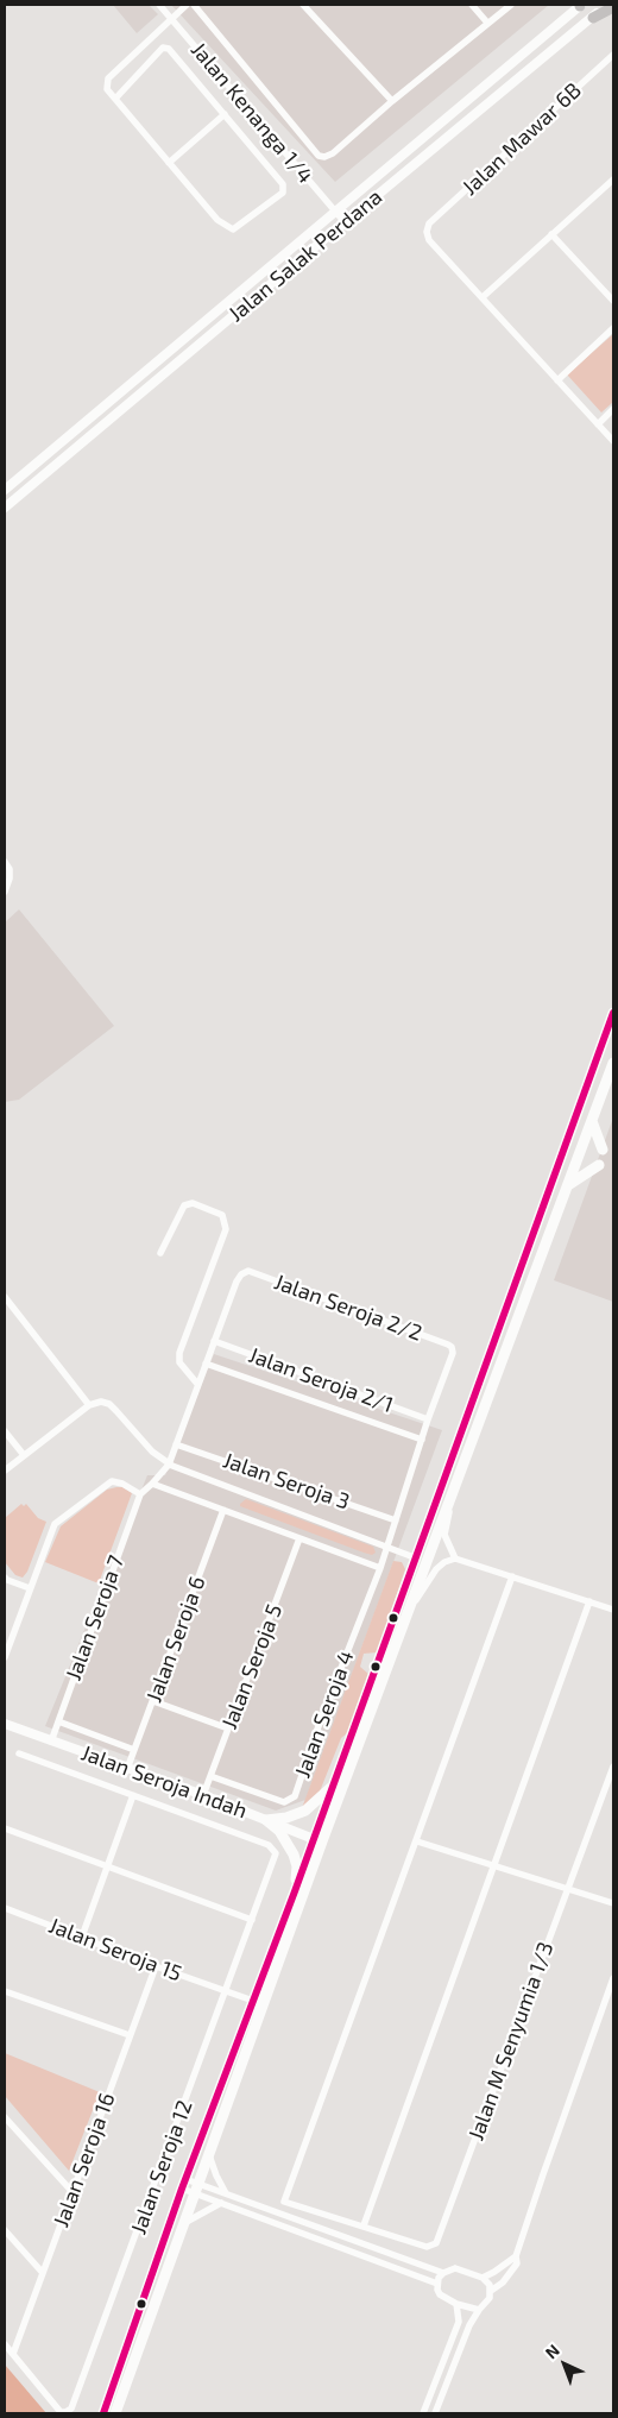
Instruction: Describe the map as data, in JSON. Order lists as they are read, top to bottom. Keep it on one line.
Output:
{"streets":{"street":["Jalan Kenanga 1/4","Jalan Mawar 6B","Jalan Salak Perdana","Jalan Seroja 2/2","Jalan Seroja 2/1","Jalan Seroja 3","Jalan Seroja 7","Jalan Seroja 6","Jalan Seroja 5","Jalan Seroja 4","Jalan Seroja Indah","Jalan Seroja 15","Jalan M Senyumia 1/3","Jalan Seroja 16","Jalan Seroja 12"]},"crossings":[["Jalan Kenanga 1/4","Jalan Salak Perdana"],["Jalan Seroja 2/2","Jalan Seroja 2/1"],["Jalan Seroja 2/2","Jalan Seroja 4"],["Jalan Seroja 2/1","Jalan Seroja 4"],["Jalan Seroja 3","Jalan Seroja 4"],["Jalan Seroja 7","Jalan Seroja Indah"],["Jalan Seroja 6","Jalan Seroja Indah"],["Jalan Seroja 5","Jalan Seroja 4"],["Jalan Seroja 5","Jalan Seroja Indah"],["Jalan Seroja 15","Jalan Seroja 16"],["Jalan Seroja 15","Jalan Seroja 12"],["Jalan Seroja 16","Jalan Seroja 12"]],"north":"top left"}
